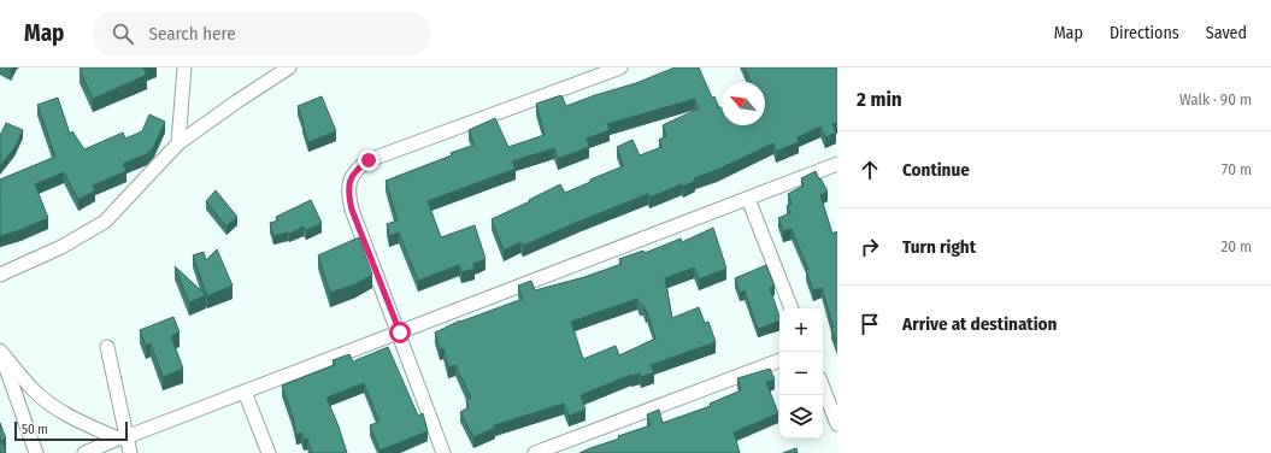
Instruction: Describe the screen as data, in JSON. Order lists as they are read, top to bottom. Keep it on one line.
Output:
{"scale_bar":"50 m","north":"top left","page":{"header":"Map","search":"Search here","nav":["Map","Directions","Saved"],"heading":["2 min","Walk · 90 m"],"list":[["Continue","70 m"],["Turn right","20 m"],"Arrive at destination"],"map_buttons":["+","−"],"scale":"50 m"}}
